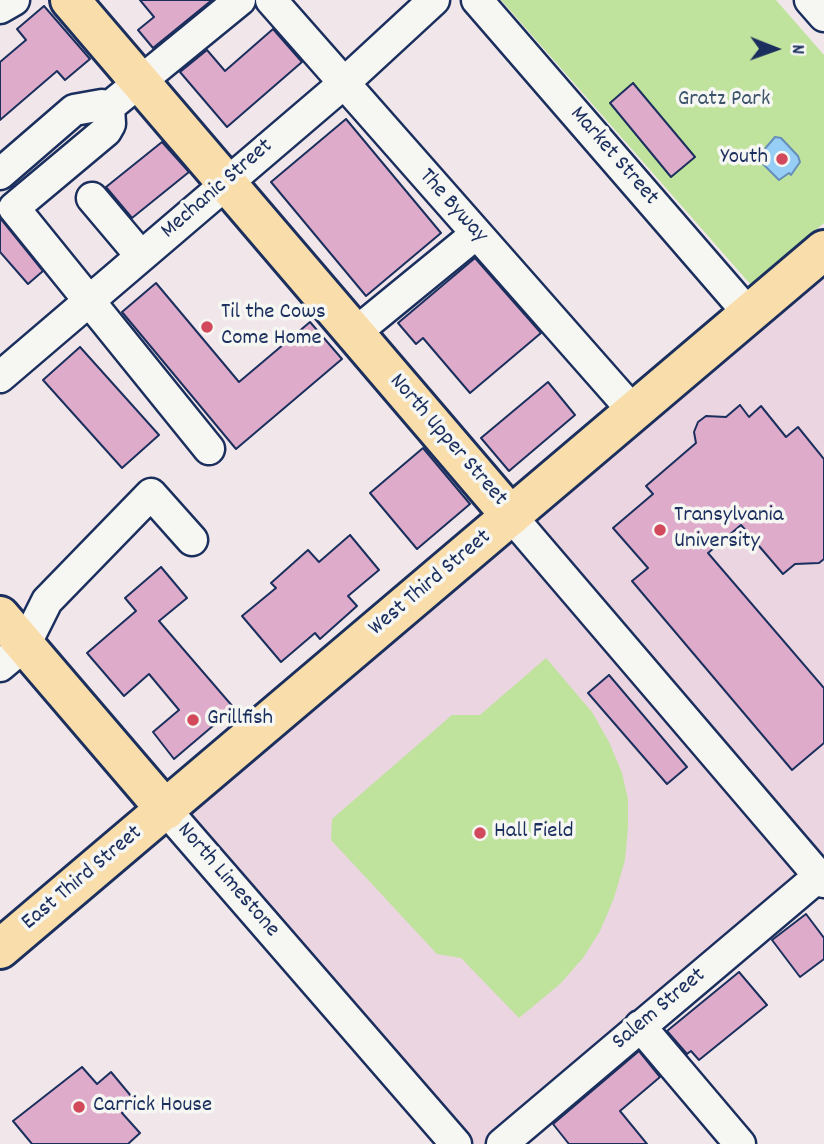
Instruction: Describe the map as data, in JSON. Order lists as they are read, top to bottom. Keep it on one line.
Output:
{"streets":{"main road":["North Upper Street","West Third Street","East Third Street","North Limestone"],"street":["Market Street","Mechanic Street","The Byway","Salem Street"]},"crossings":[["Market Street","West Third Street"],["Mechanic Street","The Byway"],["Mechanic Street","North Upper Street"],["The Byway","West Third Street"],["North Upper Street","West Third Street"],["North Upper Street","Salem Street"],["West Third Street","East Third Street"],["West Third Street","North Limestone"],["East Third Street","North Limestone"]],"parks":["Gratz Park"],"places":["Youth","Til the Cows Come Home","Transylvania University","Grillfish","Hall Field","Carrick House"],"north":"right"}
